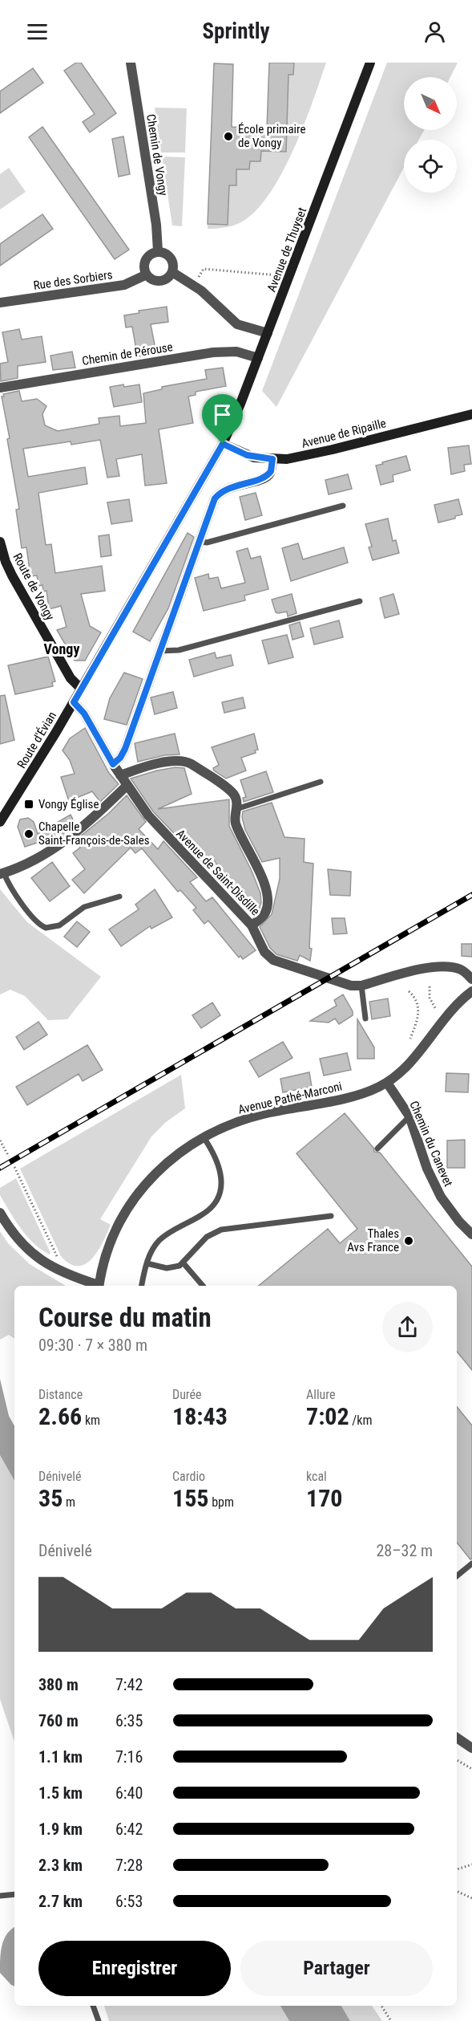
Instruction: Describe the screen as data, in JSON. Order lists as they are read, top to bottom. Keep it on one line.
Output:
{"streets":{"street":["Chemin de Vongy","Avenue de Thuyset","Rue des Sorbiers","Chemin de Pérouse","Avenue de Ripaille","Route de Vongy","Route d'Évian","Avenue de Saint-Disdille","Avenue Pathé-Marconi","Chemin du Canevet"]},"crossings":[["Chemin de Vongy","Rue des Sorbiers"],["Avenue de Thuyset","Chemin de Pérouse"],["Avenue de Thuyset","Avenue de Ripaille"],["Avenue de Thuyset","Route d'Évian"],["Avenue de Ripaille","Route d'Évian"],["Route de Vongy","Route d'Évian"],["Route d'Évian","Avenue de Saint-Disdille"],["Avenue Pathé-Marconi","Chemin du Canevet"]],"districts":["Vongy"],"places":{"other":["École primaire de Vongy","Chapelle Saint-François-de-Sales","Thales Avs France"],"transit":["Vongy Église"]},"north":"bottom right","page":{"header":"Sprintly","heading":["Course du matin","09:30 · 7 × 380 m"],"stats":[["Distance","2.66 km"],["Durée","18:43"],["Allure","7:02 /km"],["Dénivelé","35 m"],["Cardio","155 bpm"],["kcal","170"]],"chart":["Dénivelé","28–32 m"],"list":[{"name":"380 m","note":"7:42"},{"name":"760 m","note":"6:35"},{"name":"1.1 km","note":"7:16"},{"name":"1.5 km","note":"6:40"},{"name":"1.9 km","note":"6:42"},{"name":"2.3 km","note":"7:28"},{"name":"2.7 km","note":"6:53"}],"buttons":["Enregistrer","Partager"]}}
